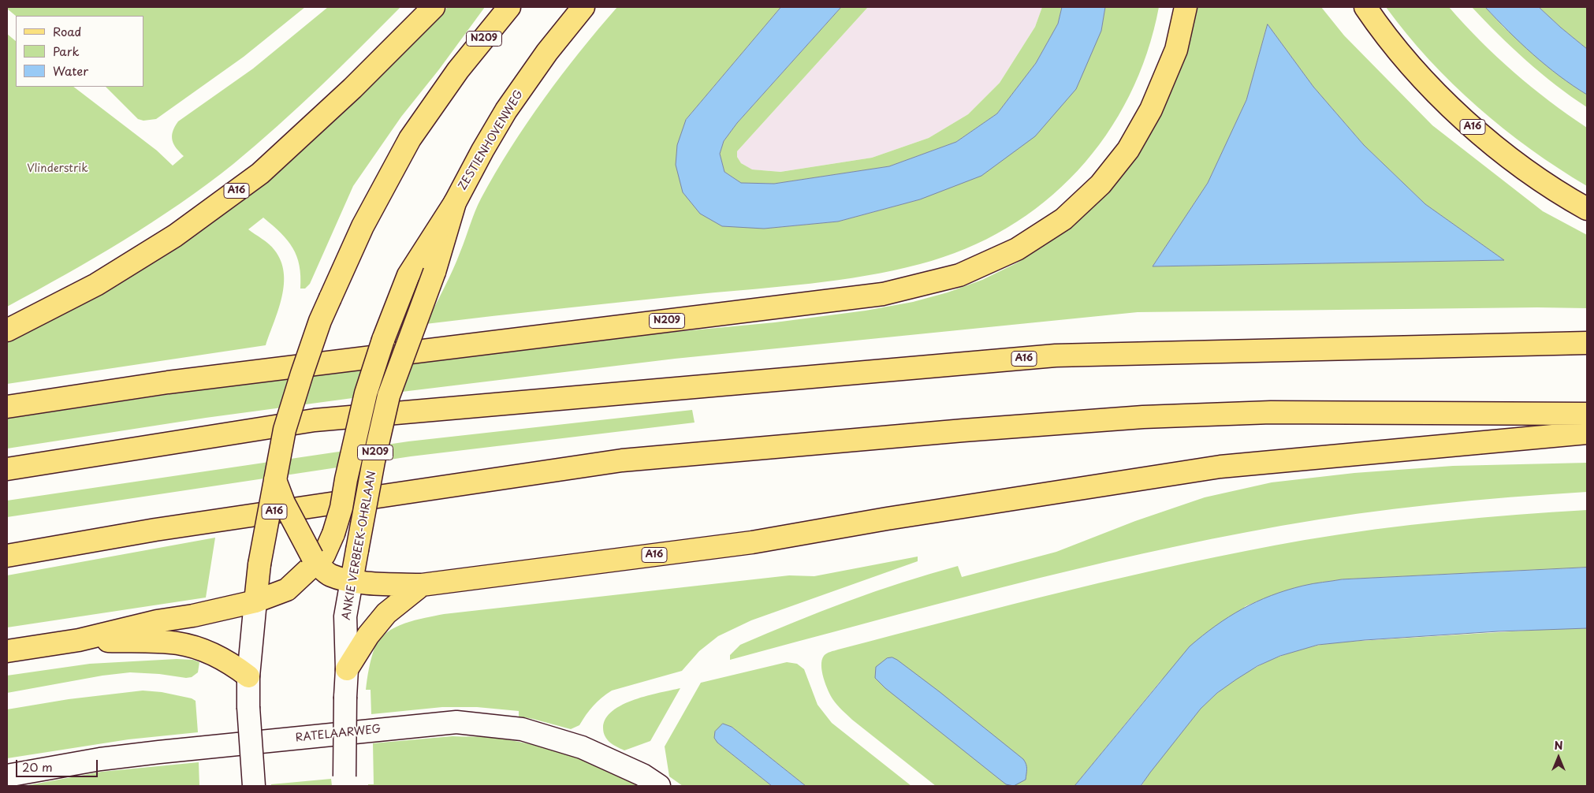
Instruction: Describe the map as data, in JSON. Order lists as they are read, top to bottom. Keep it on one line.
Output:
{"streets":{"main road":["N209","A16","ZESTIENHOVENWEG","ANKIE VERBEEK-OHRLAAN"],"street":["RATELAARWEG"]},"crossings":[["N209","A16"],["A16","ANKIE VERBEEK-OHRLAAN"],["ZESTIENHOVENWEG","ANKIE VERBEEK-OHRLAAN"]],"parks":["Vlinderstrik"],"legend":["Road","Park","Water"],"scale_bar":"20 m","north":"top"}
